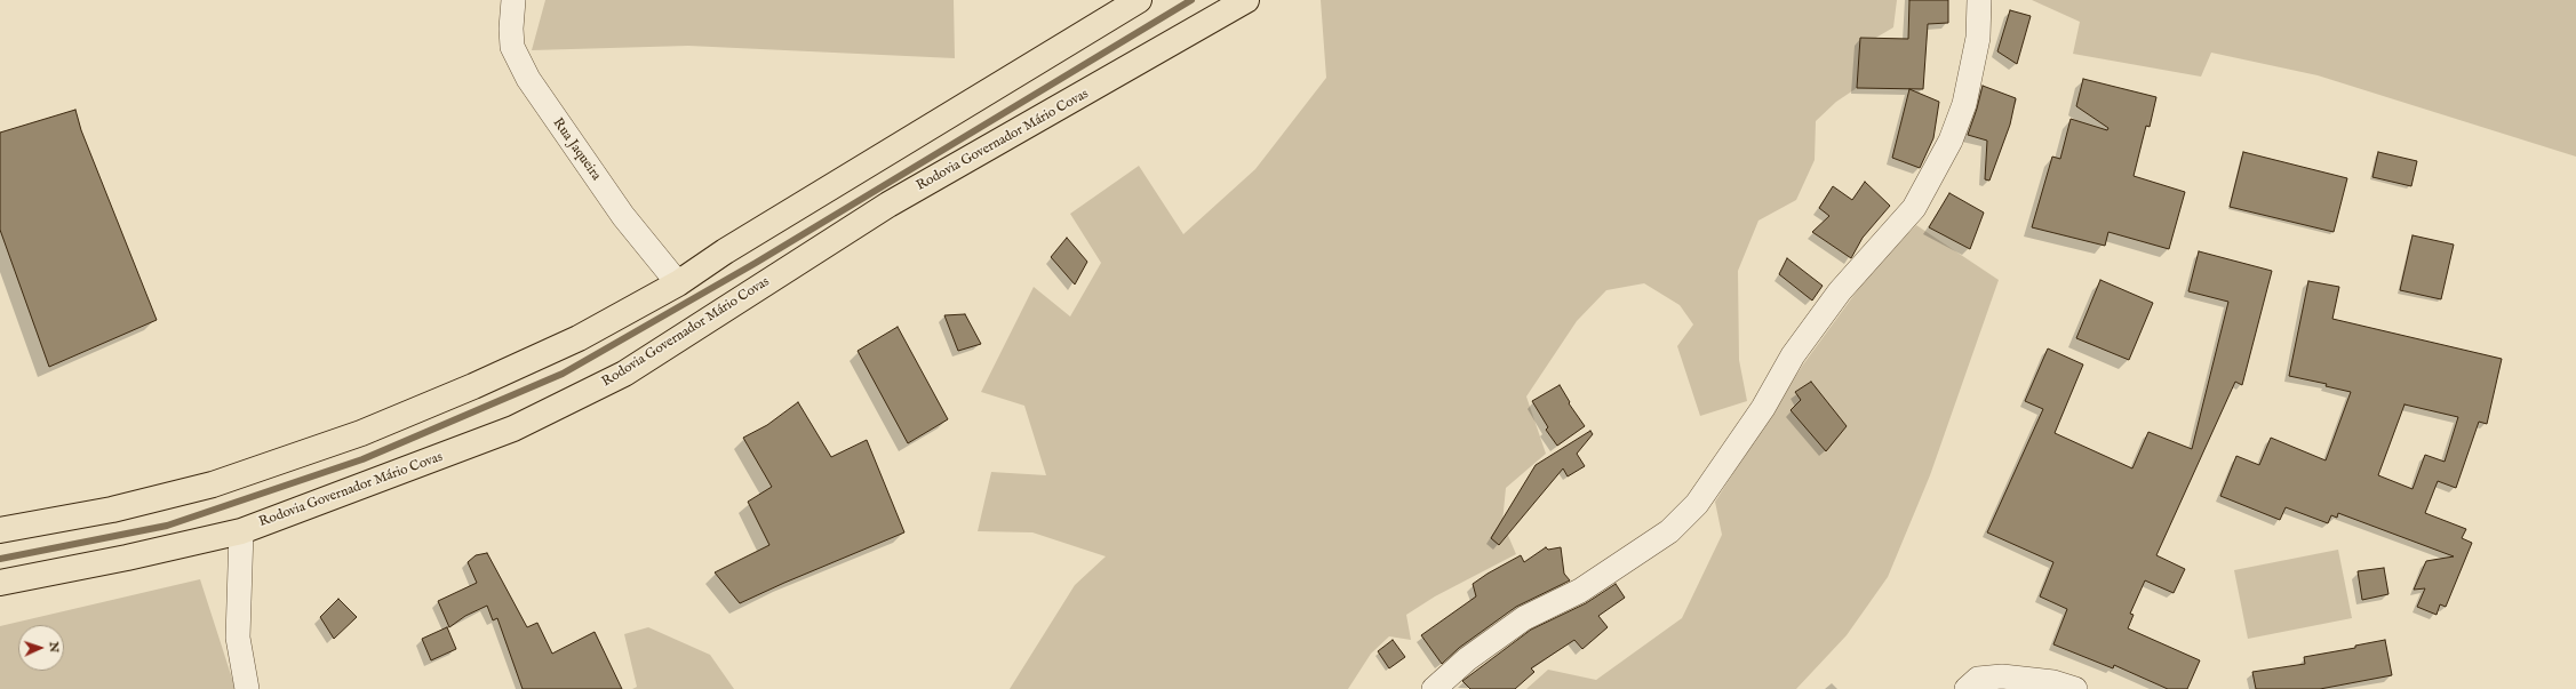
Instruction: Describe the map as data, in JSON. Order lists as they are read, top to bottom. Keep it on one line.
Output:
{"streets":{"highway":["Rodovia Governador Mário Covas"],"street":["Rua Jaqueira"]},"north":"right"}
